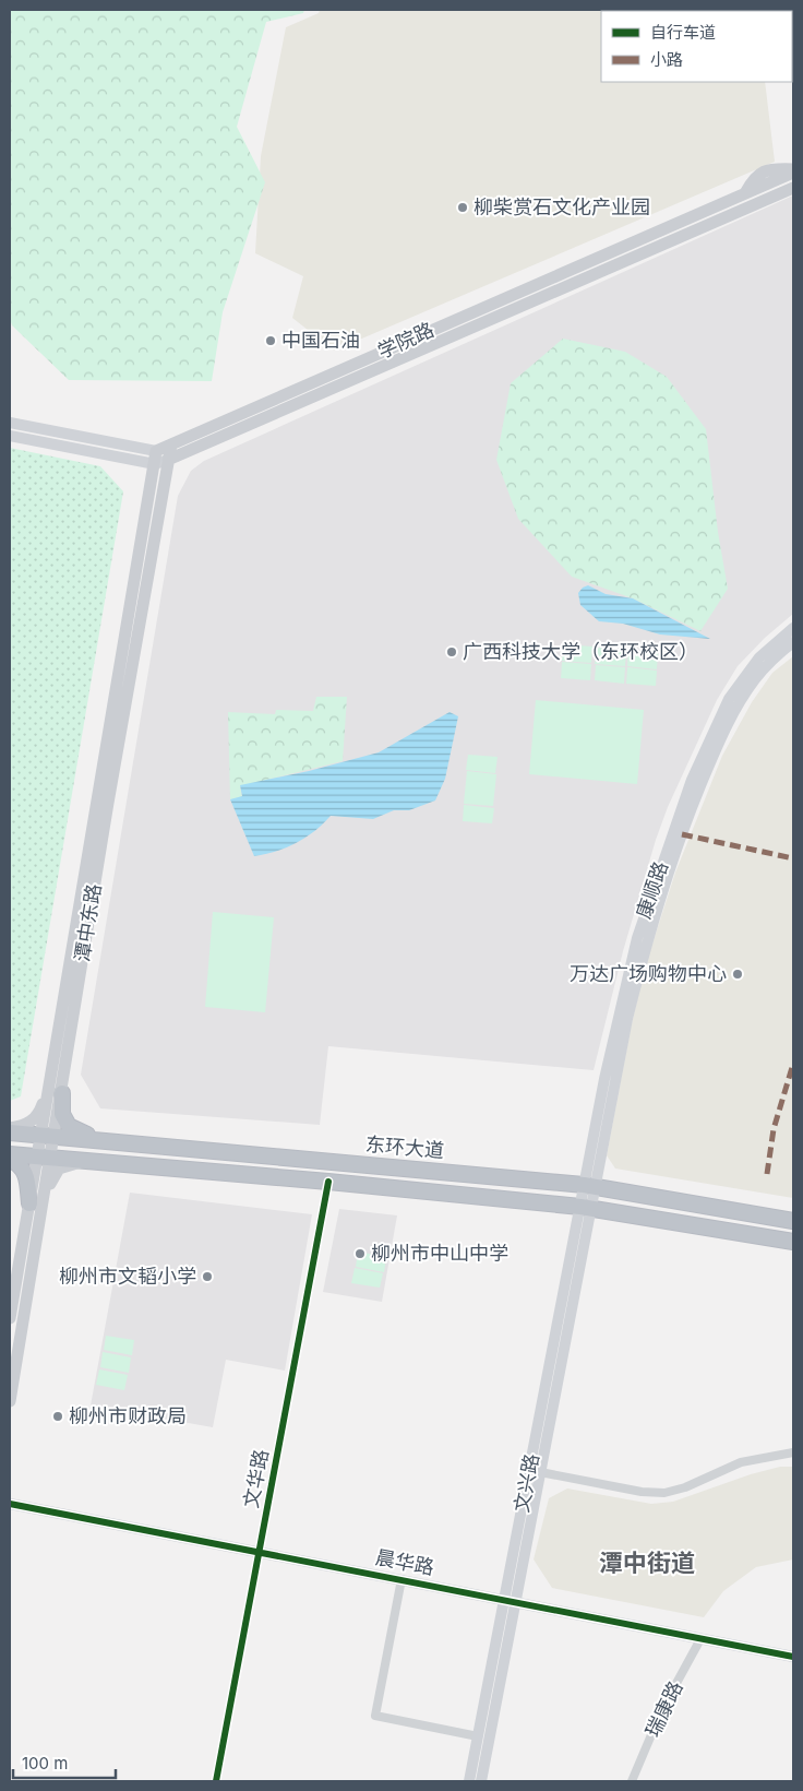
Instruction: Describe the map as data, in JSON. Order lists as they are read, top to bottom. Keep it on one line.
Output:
{"streets":{"highway":["东环大道"],"main road":["学院路","康顺路","潭中东路","文兴路","晨华路"],"street":["文华路","瑞康路"]},"crossings":[["学院路","潭中东路"],["康顺路","东环大道"],["康顺路","文兴路"],["潭中东路","东环大道"],["东环大道","文华路"],["东环大道","文兴路"],["文华路","晨华路"],["文兴路","晨华路"],["晨华路","瑞康路"]],"districts":["潭中街道"],"places":["柳柴赏石文化产业园","中国石油","广西科技大学（东环校区）","万达广场购物中心","柳州市中山中学","柳州市文韬小学","柳州市财政局"],"legend":["自行车道","小路"],"scale_bar":"100 m"}
